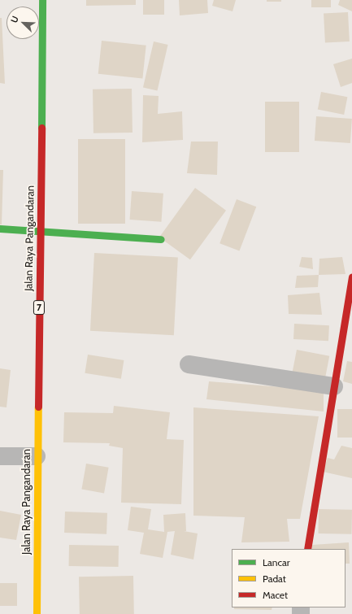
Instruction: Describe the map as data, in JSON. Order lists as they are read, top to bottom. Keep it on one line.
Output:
{"streets":{"main road":["Jalan Raya Pangandaran","7"]},"legend":["Lancar","Padat","Macet"],"north":"top left"}
